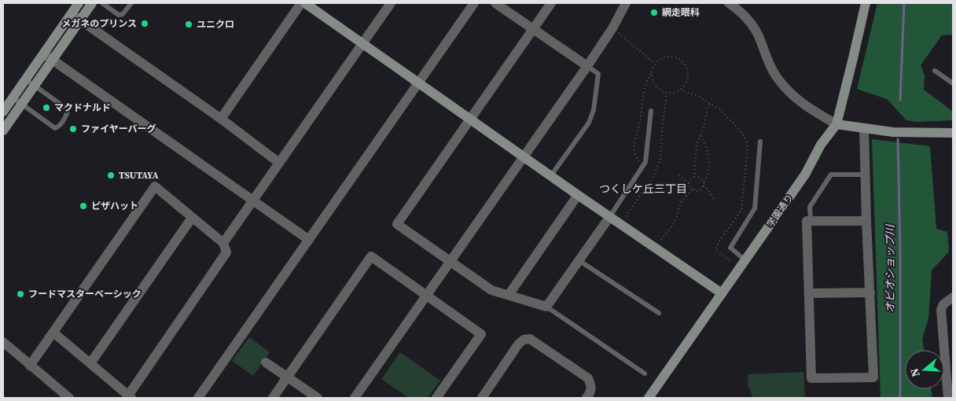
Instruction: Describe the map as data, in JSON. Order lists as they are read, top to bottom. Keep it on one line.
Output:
{"streets":{"street":["学園通り"]},"districts":["つくしケ丘三丁目"],"water":["オビオショップ川"],"places":["網走眼科","メガネのプリンス","ユニクロ","マクドナルド","ファイヤーバーグ","TSUTAYA","ピザハット","フードマスターベーシック"],"north":"left"}
